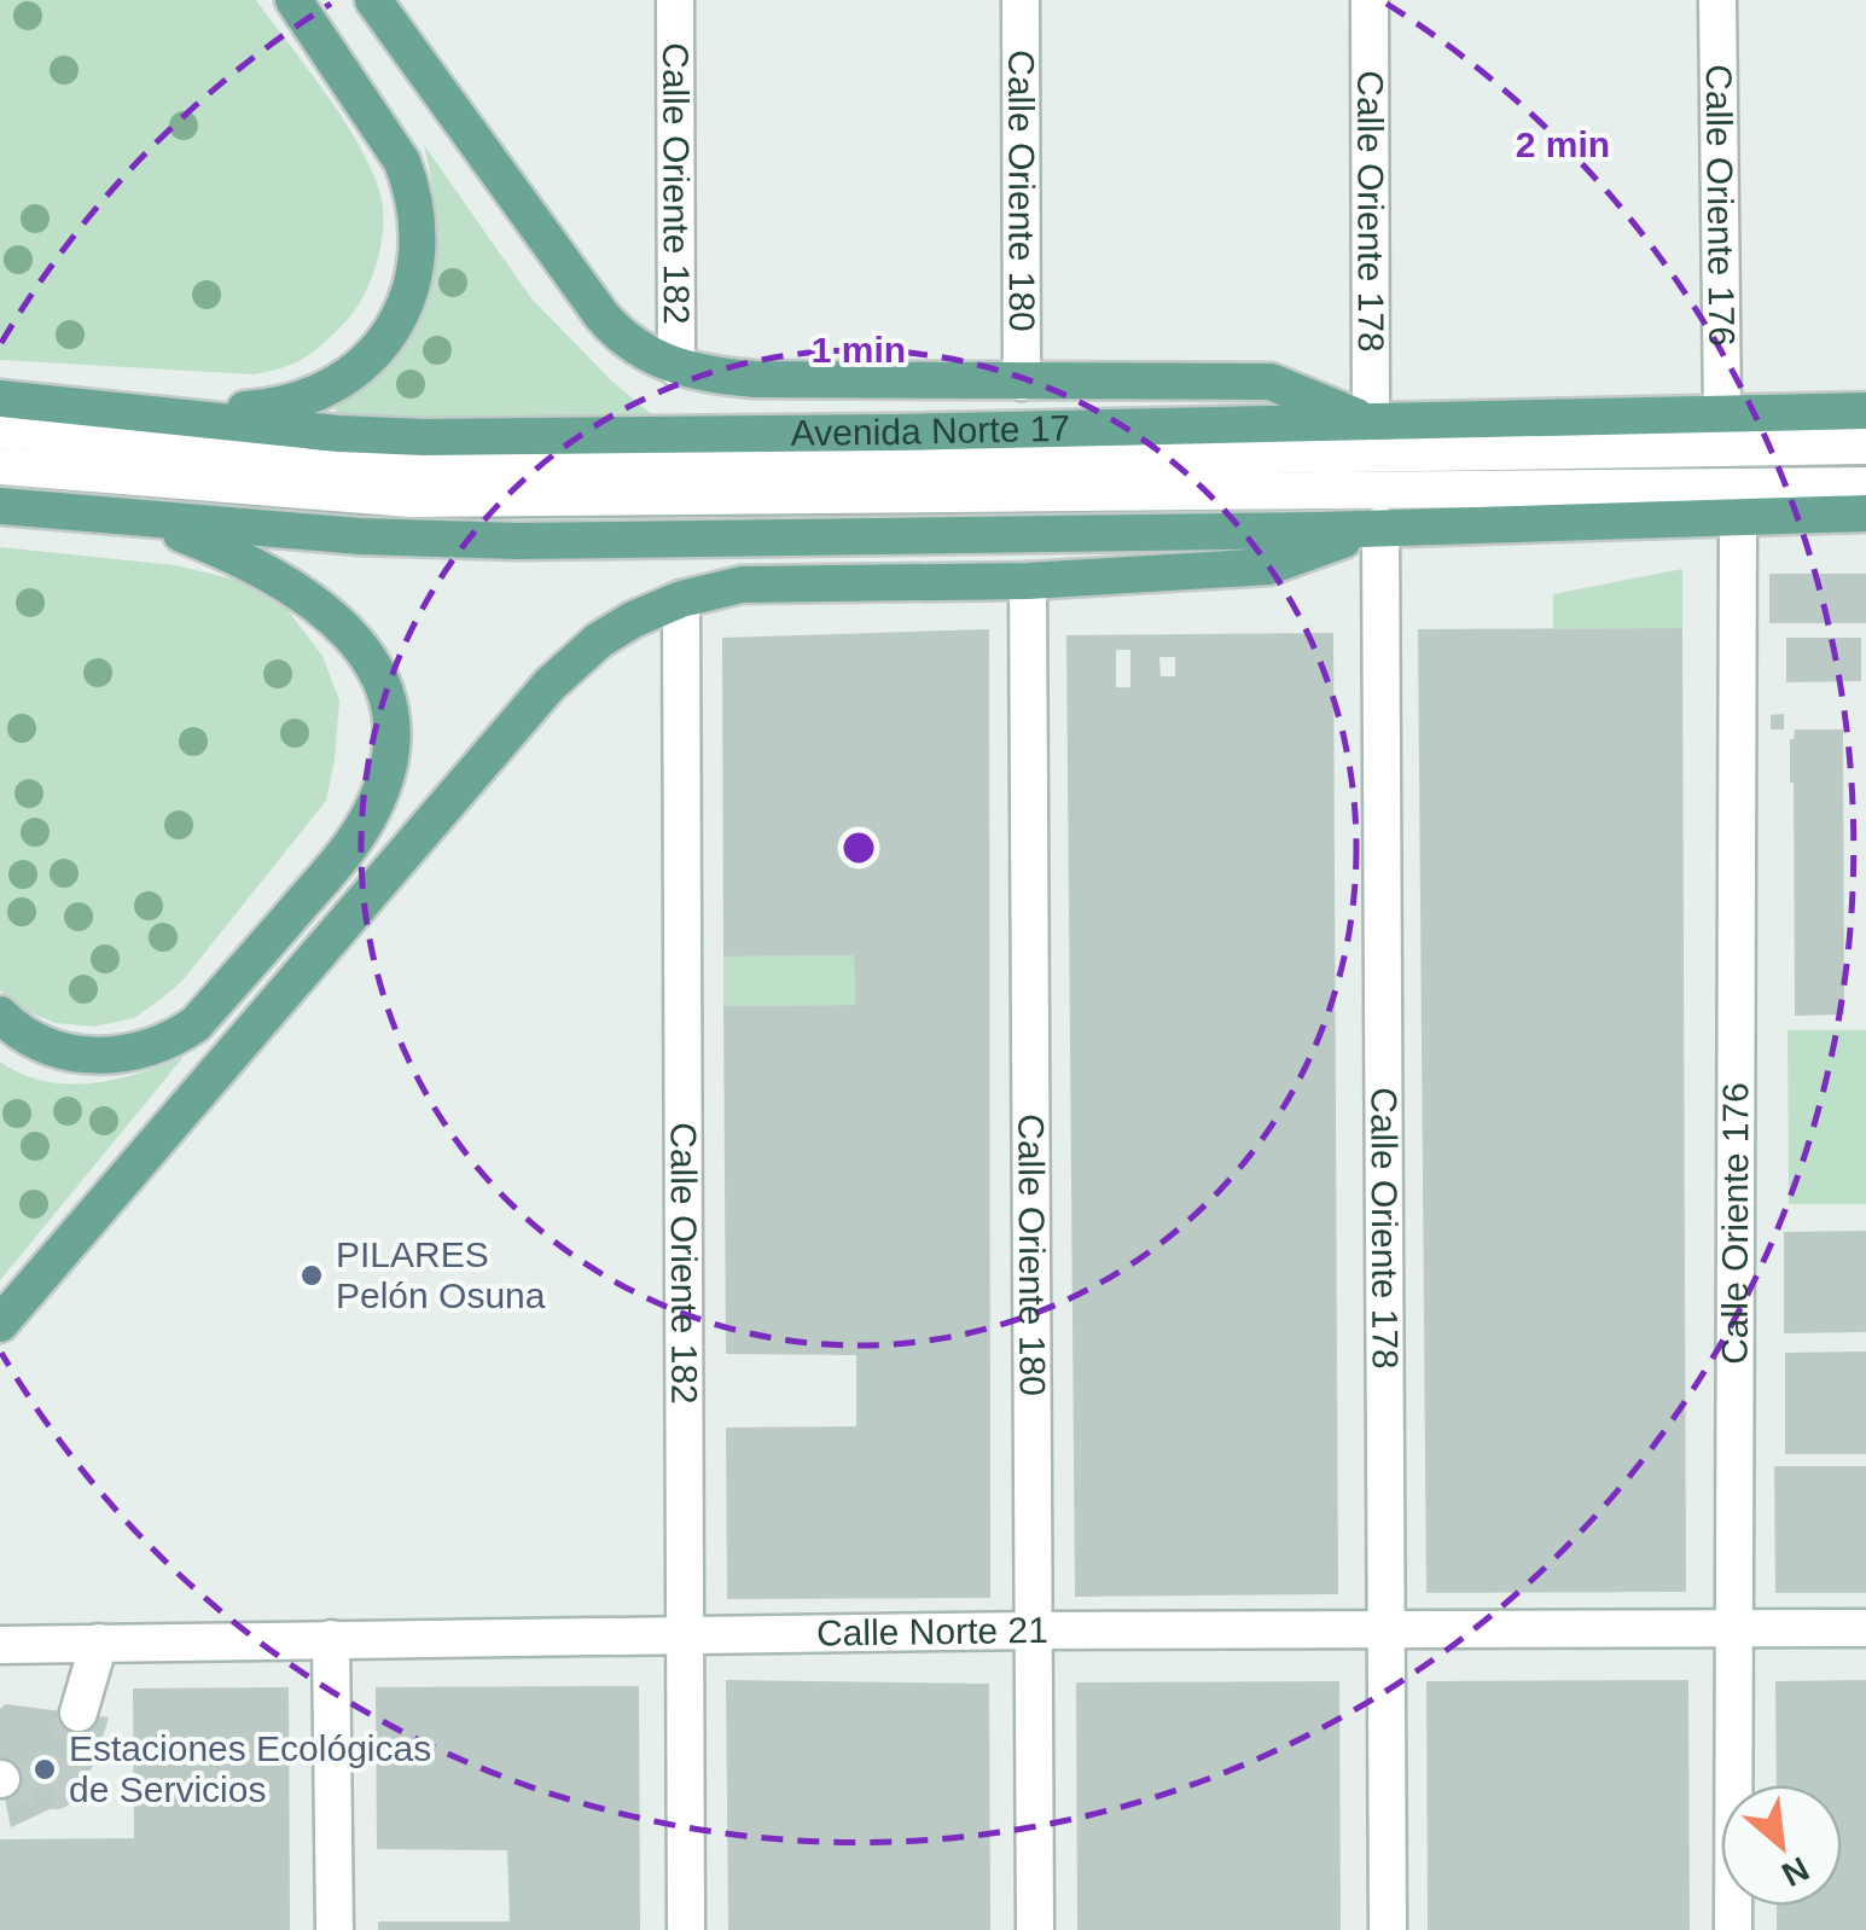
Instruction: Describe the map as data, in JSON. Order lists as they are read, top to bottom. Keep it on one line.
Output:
{"streets":{"main road":["Avenida Norte 17"],"street":["Calle Oriente 182","Calle Oriente 180","Calle Oriente 176","Calle Oriente 178","Calle Norte 21"]},"crossings":[["Calle Oriente 182","Calle Norte 21"],["Calle Oriente 180","Calle Norte 21"],["Calle Oriente 176","Avenida Norte 17"],["Calle Oriente 176","Calle Norte 21"],["Calle Oriente 178","Avenida Norte 17"],["Calle Oriente 178","Calle Norte 21"]],"places":["PILARES Pelón Osuna","Estaciones Ecológicas de Servicios"],"north":"bottom right","rings":["2 min","1 min"]}
